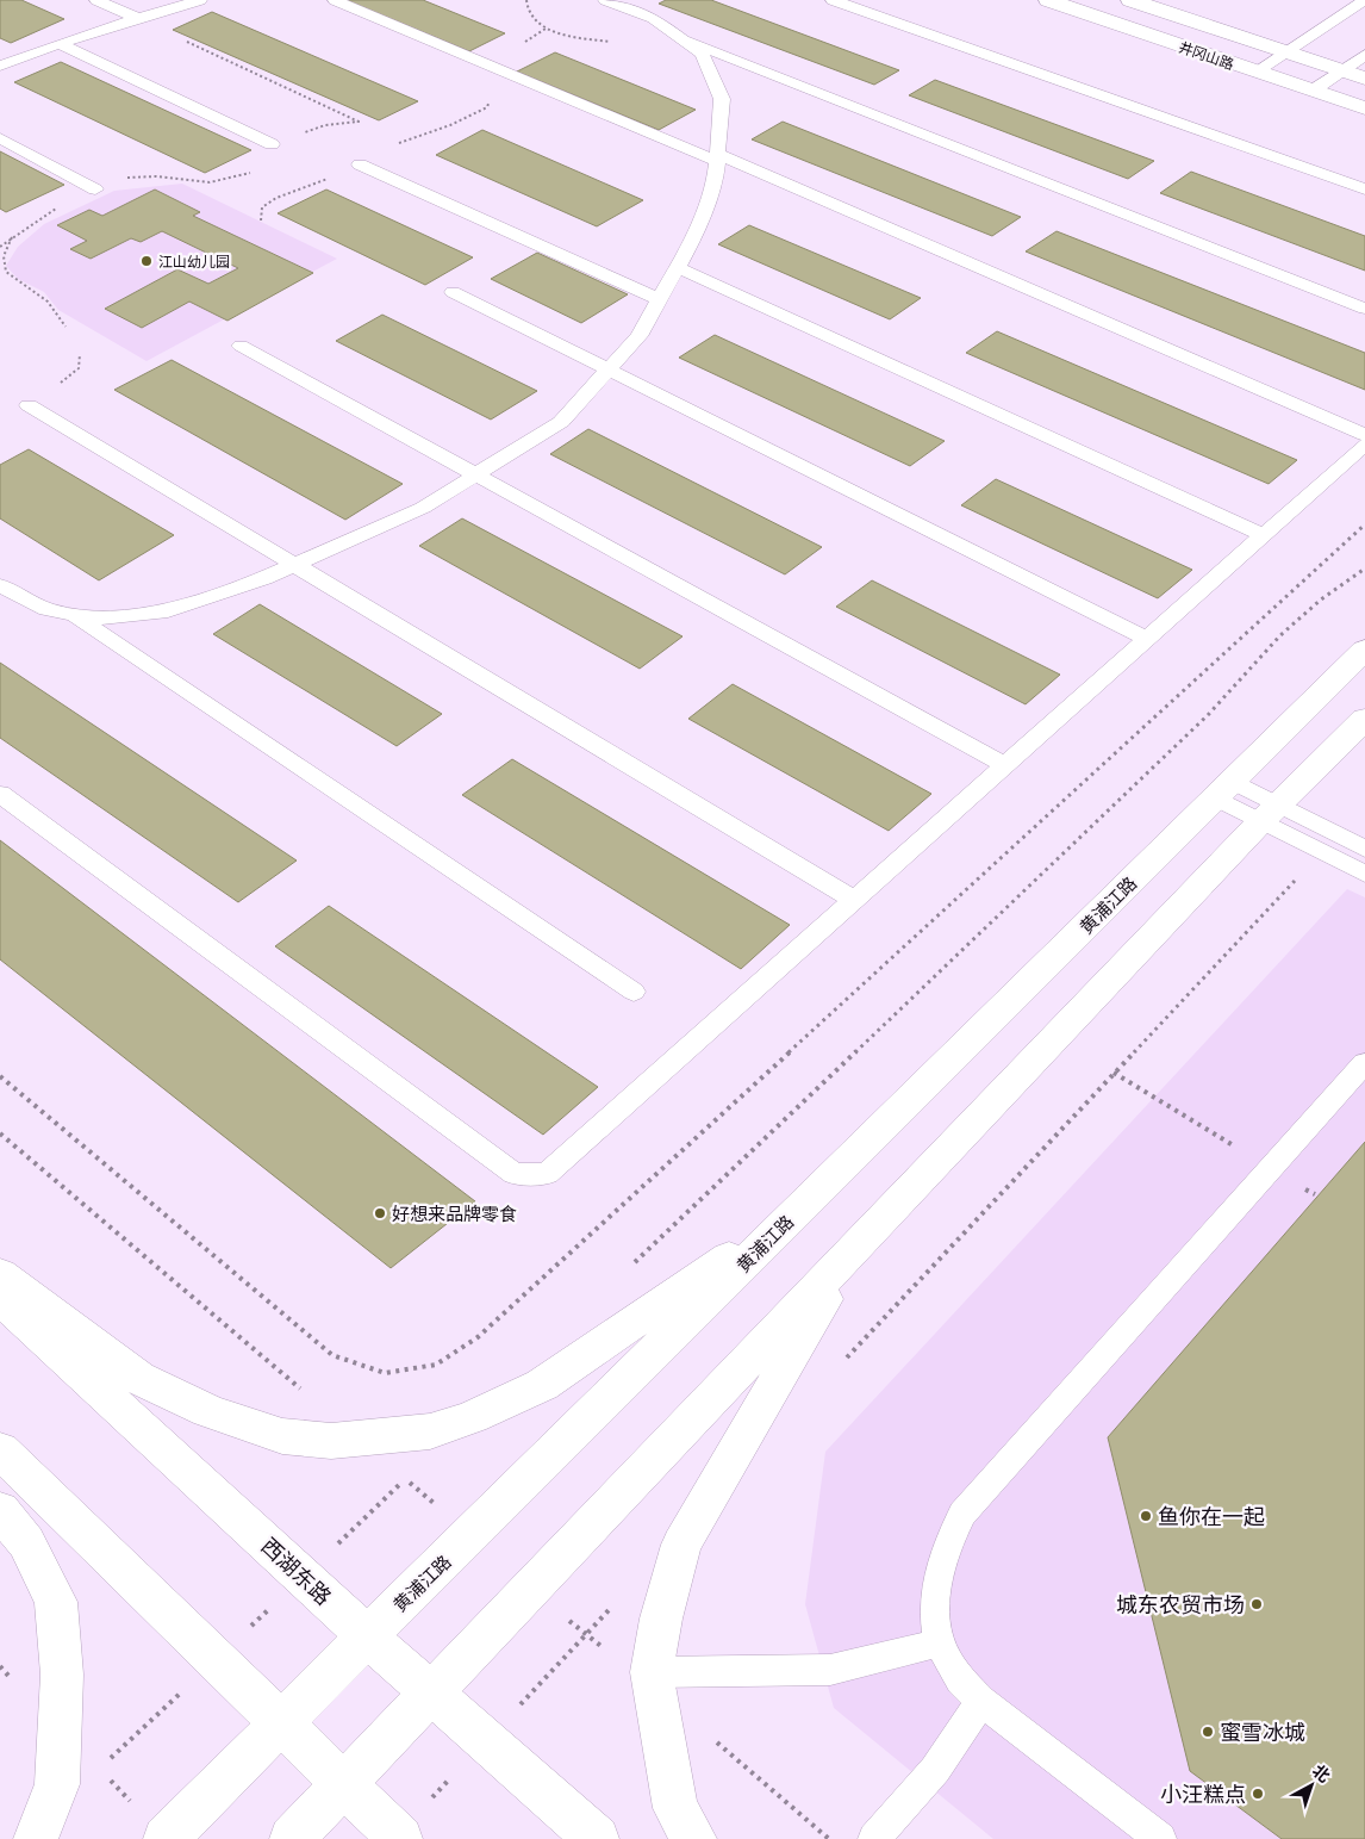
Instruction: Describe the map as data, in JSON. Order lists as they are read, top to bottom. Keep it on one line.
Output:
{"streets":{"street":["井冈山路","黄浦江路","西湖东路"]},"crossings":[["黄浦江路","西湖东路"]],"places":["江山幼儿园","好想来品牌零食","鱼你在一起","城东农贸市场","蜜雪冰城","小汪糕点"],"north":"top right"}
